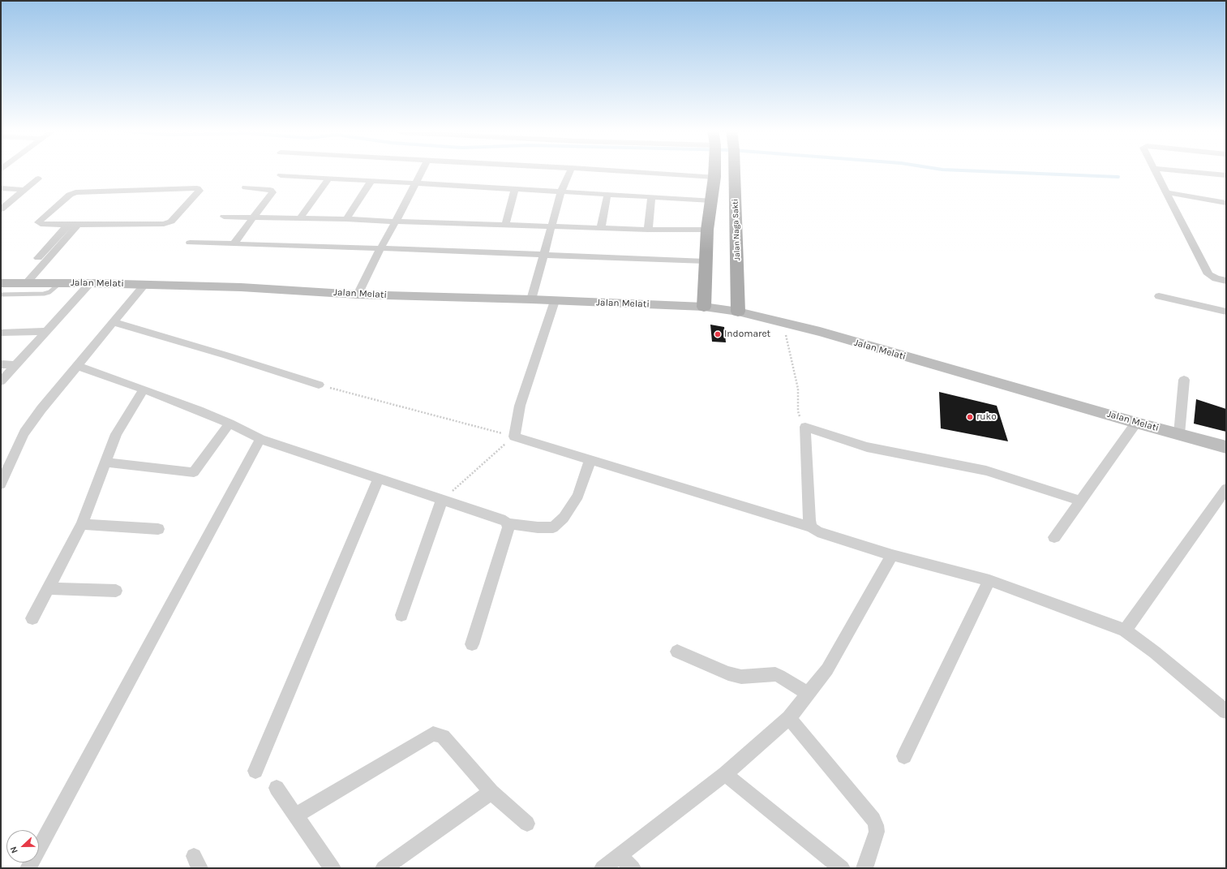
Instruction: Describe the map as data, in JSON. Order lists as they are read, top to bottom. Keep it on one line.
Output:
{"streets":{"main road":["Jalan Naga Sakti","Jalan Melati"]},"crossings":[["Jalan Naga Sakti","Jalan Melati"]],"places":["Indomaret","ruko"],"north":"left"}
